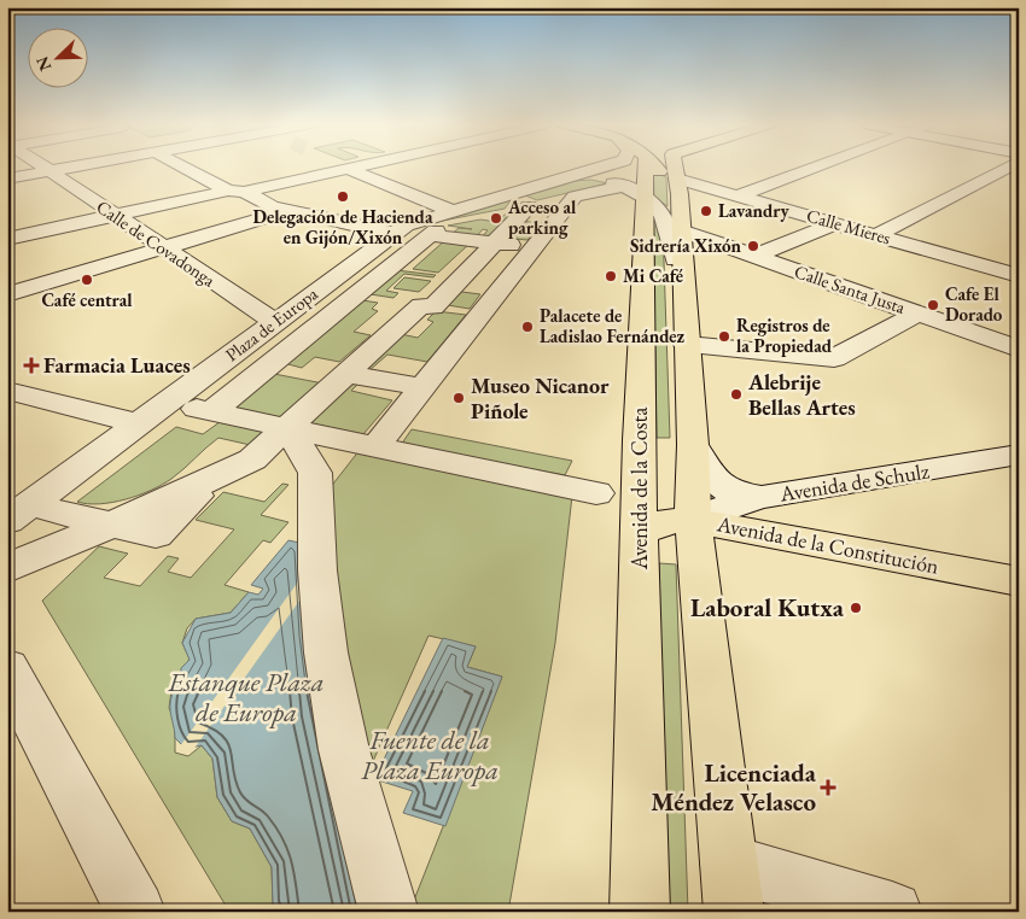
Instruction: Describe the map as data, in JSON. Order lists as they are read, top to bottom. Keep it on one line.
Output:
{"streets":{"main road":["Avenida de la Costa","Avenida de la Constitución"],"street":["Calle Mieres","Calle de Covadonga","Calle Santa Justa","Plaza de Europa","Avenida de Schulz"]},"crossings":[["Calle de Covadonga","Plaza de Europa"],["Plaza de Europa","Avenida de la Costa"],["Avenida de Schulz","Avenida de la Constitución"],["Avenida de la Costa","Avenida de la Constitución"]],"water":["Estanque Plaza de Europa","Fuente de la Plaza Europa"],"places":{"other":["Delegación de Hacienda en Gijón/Xixón","Lavandry","Acceso al parking","Sidrería Xixón","Mi Café","Café central","Cafe El Dorado","Palacete de Ladislao Fernández","Registros de la Propiedad","Alebrije Bellas Artes","Museo Nicanor Piñole","Laboral Kutxa"],"health":["Farmacia Luaces","Licenciada Méndez Velasco"]},"north":"bottom left"}
